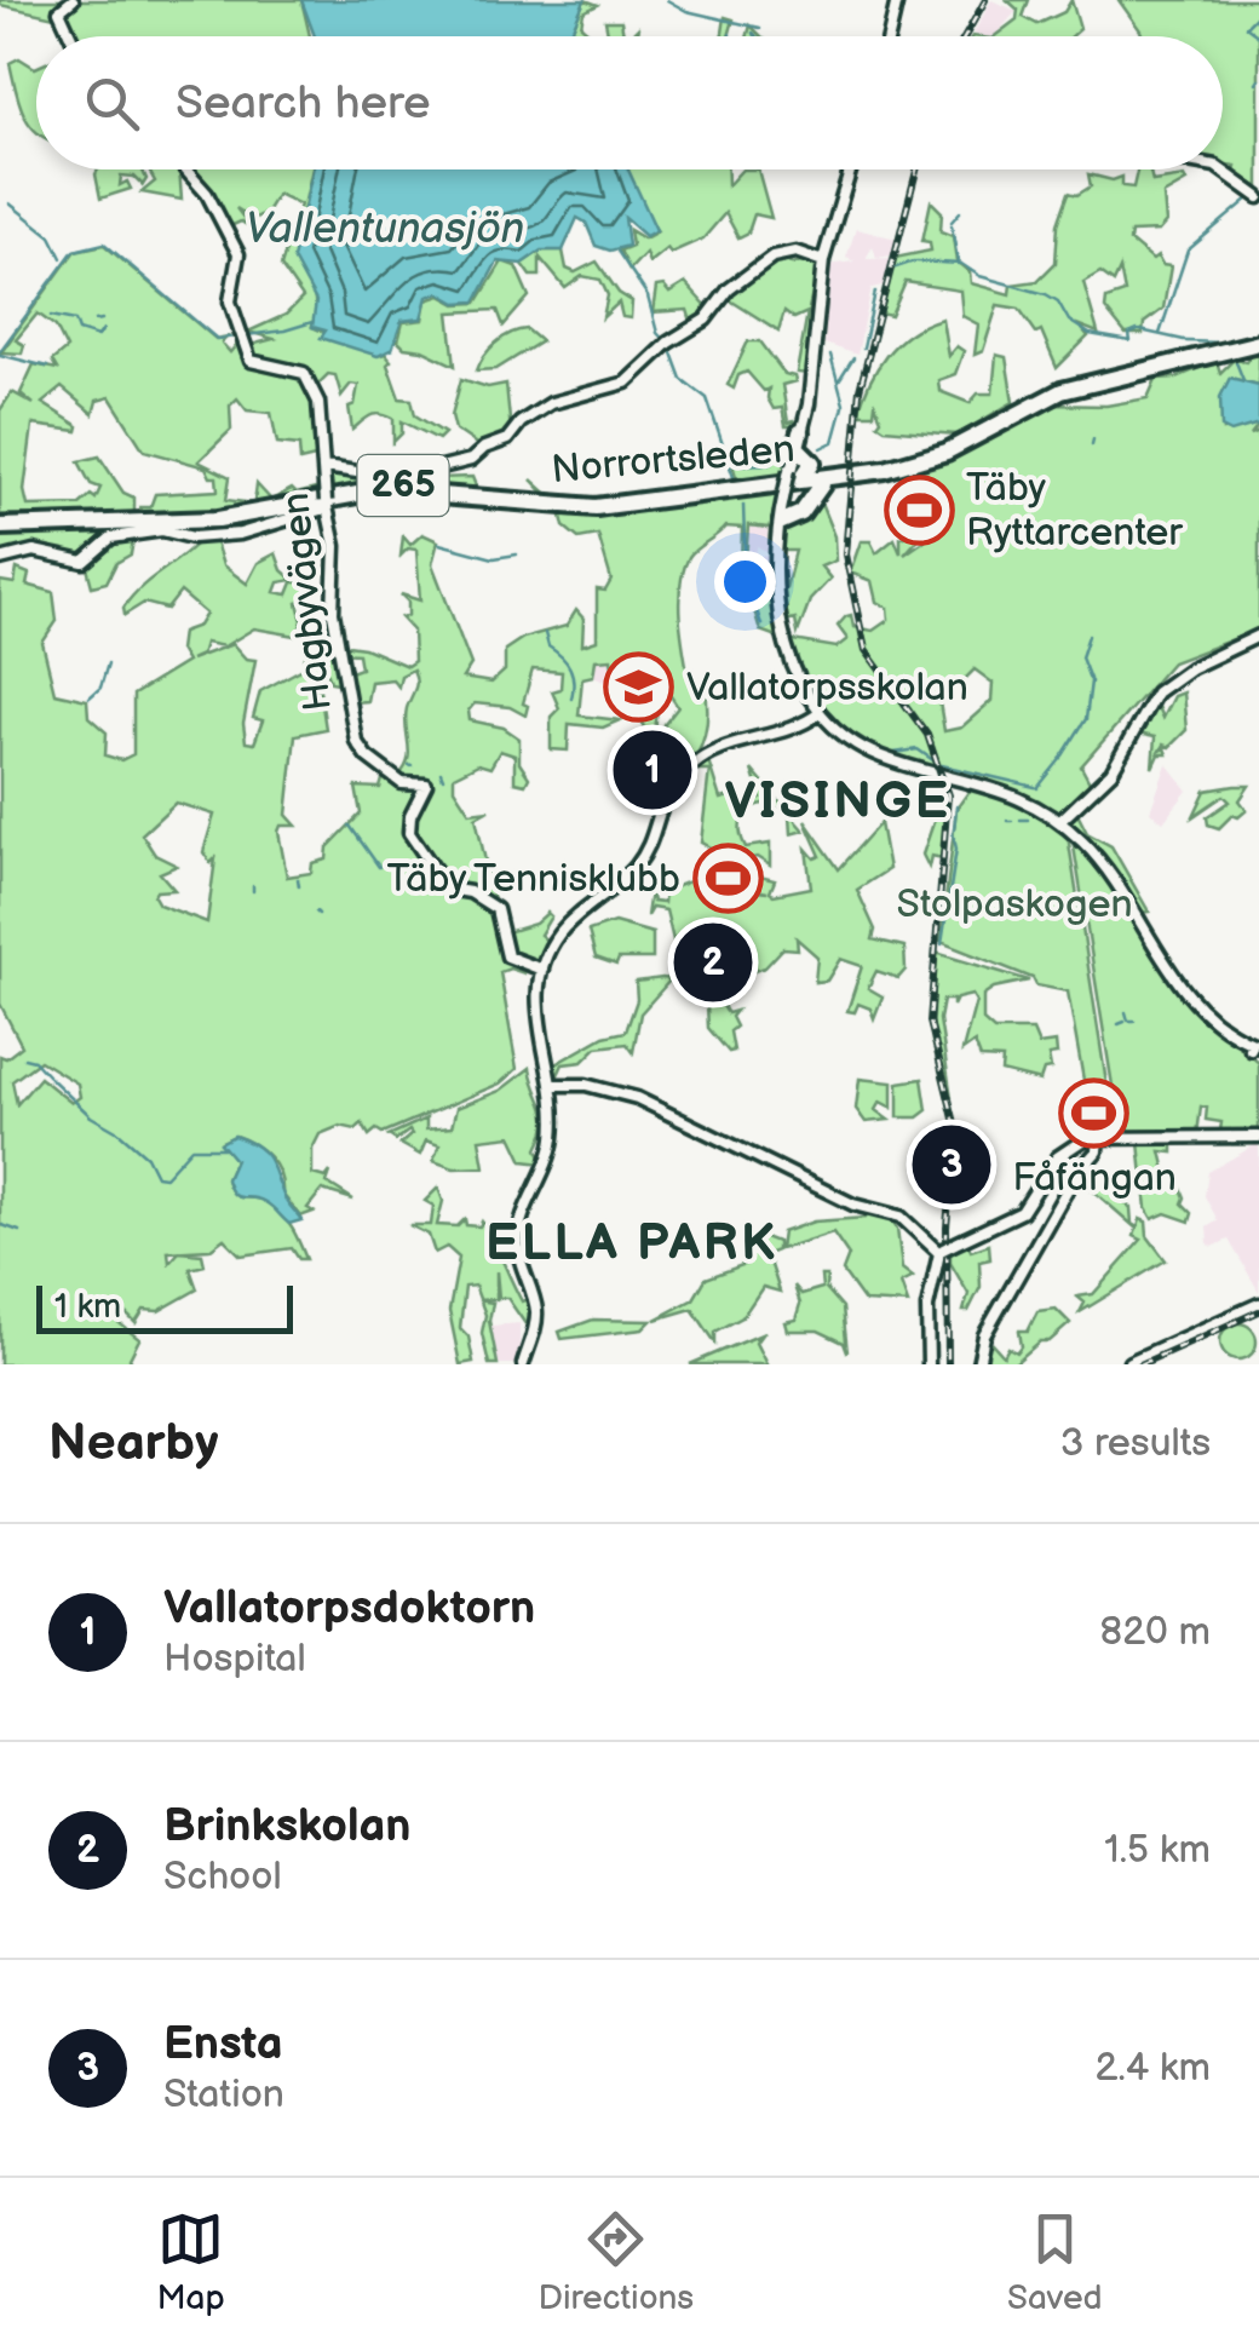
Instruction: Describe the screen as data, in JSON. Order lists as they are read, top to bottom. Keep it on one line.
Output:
{"streets":{"highway":["Norrortsleden","265"],"main road":["Hagbyvägen"]},"districts":["VISINGE","ELLA PARK"],"water":["Vallentunasjön"],"parks":["Stolpaskogen"],"places":{"sports":["Täby Ryttarcenter","Täby Tennisklubb","Fåfängan"],"school or university":["Vallatorpsskolan"]},"scale_bar":"1 km","page":{"search":"Search here","pins":["1","2","3"],"scale":"1 km","heading":["Nearby","3 results"],"list":[{"mark":"1","name":"Vallatorpsdoktorn","note":"Hospital","value":"820 m"},{"mark":"2","name":"Brinkskolan","note":"School","value":"1.5 km"},{"mark":"3","name":"Ensta","note":"Station","value":"2.4 km"}],"nav":["Map","Directions","Saved"]}}
